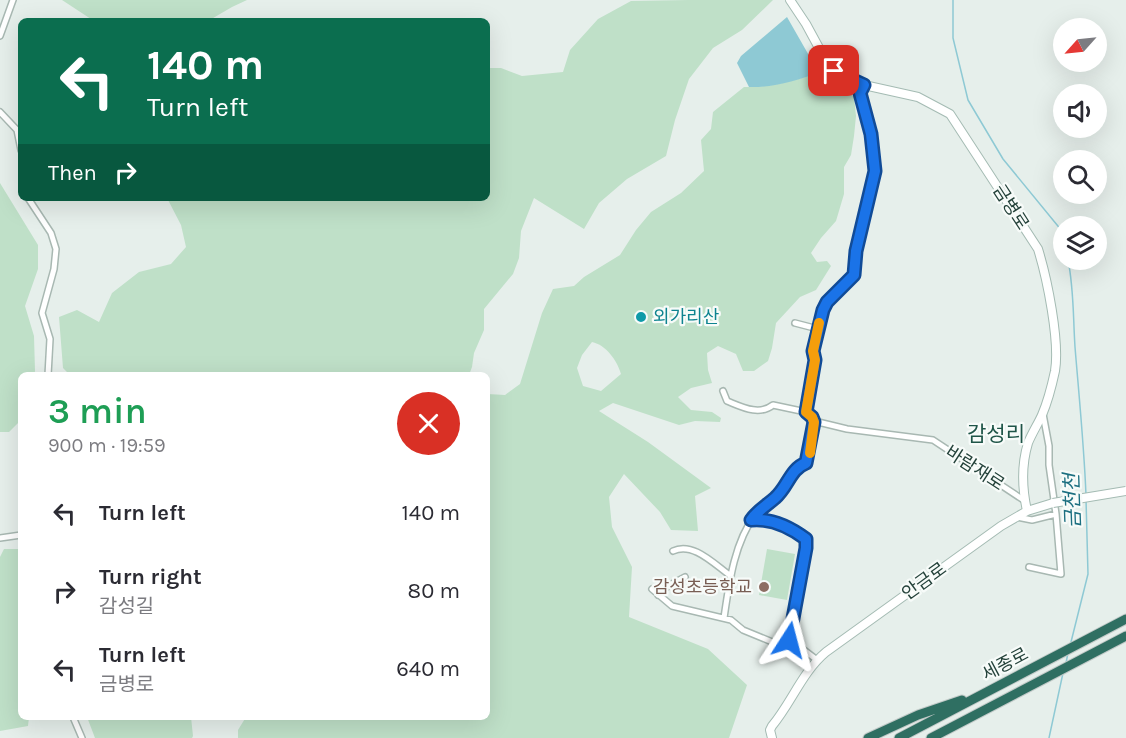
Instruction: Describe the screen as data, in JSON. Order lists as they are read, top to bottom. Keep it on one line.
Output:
{"streets":{"highway":["세종로"],"street":["금병로","바람재로","안금로"]},"crossings":[["금병로","바람재로"],["금병로","안금로"]],"districts":["감성리"],"water":["금천천"],"places":["외가리산","감성초등학교"],"north":"bottom left","page":{"turn":["140 m","Turn left"],"then":"Then","heading":["3 min","900 m · 19:59"],"list":[{"name":"Turn left","value":"140 m"},{"name":"Turn right","note":"감성길","value":"80 m"},{"name":"Turn left","note":"금병로","value":"640 m"}]}}
